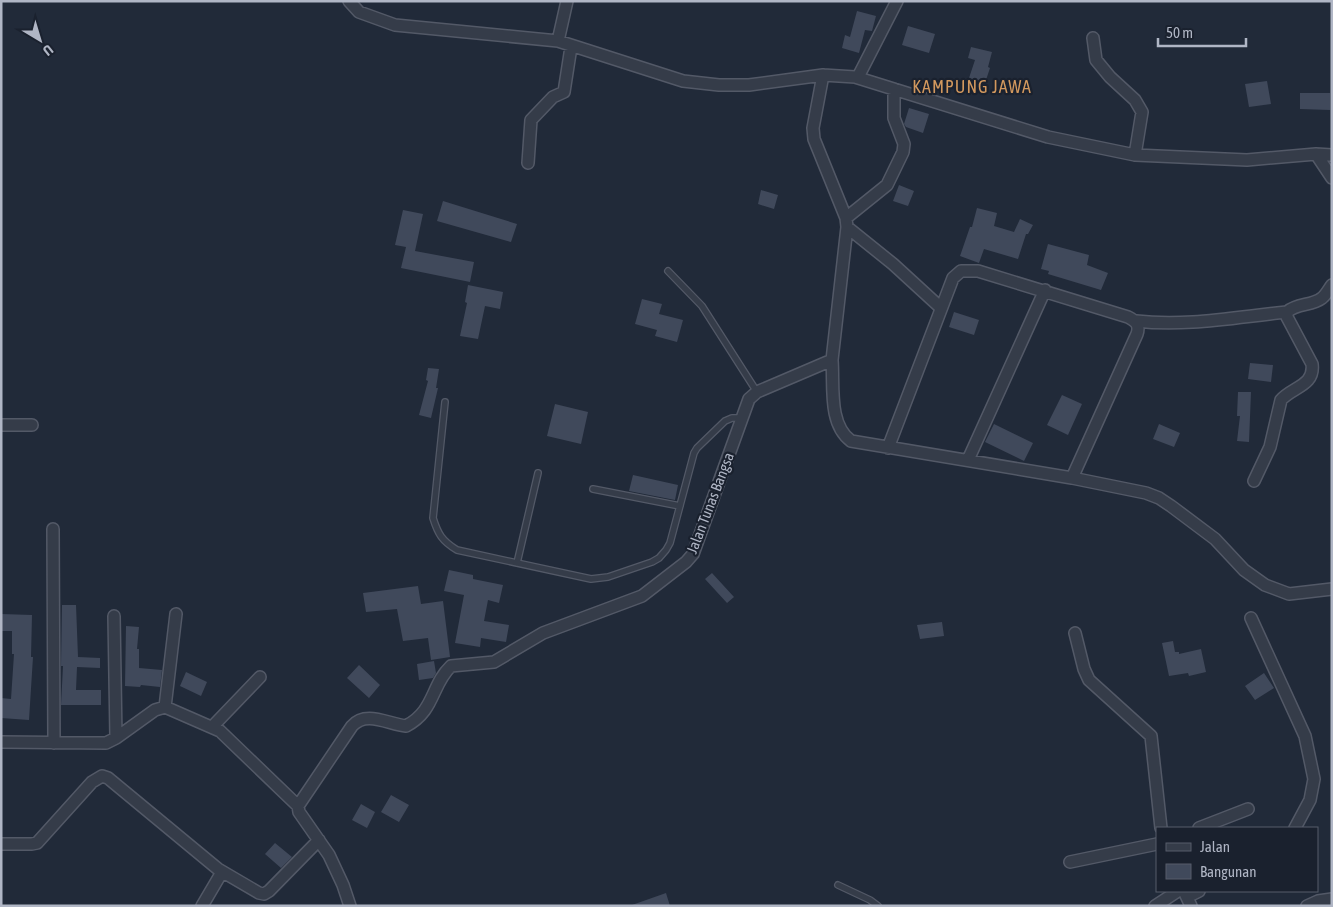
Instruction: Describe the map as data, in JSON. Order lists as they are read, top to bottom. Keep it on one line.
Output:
{"streets":{"street":["Jalan Tunas Bangsa"]},"districts":["KAMPUNG JAWA"],"legend":["Jalan","Bangunan"],"scale_bar":"50 m","north":"bottom right"}
